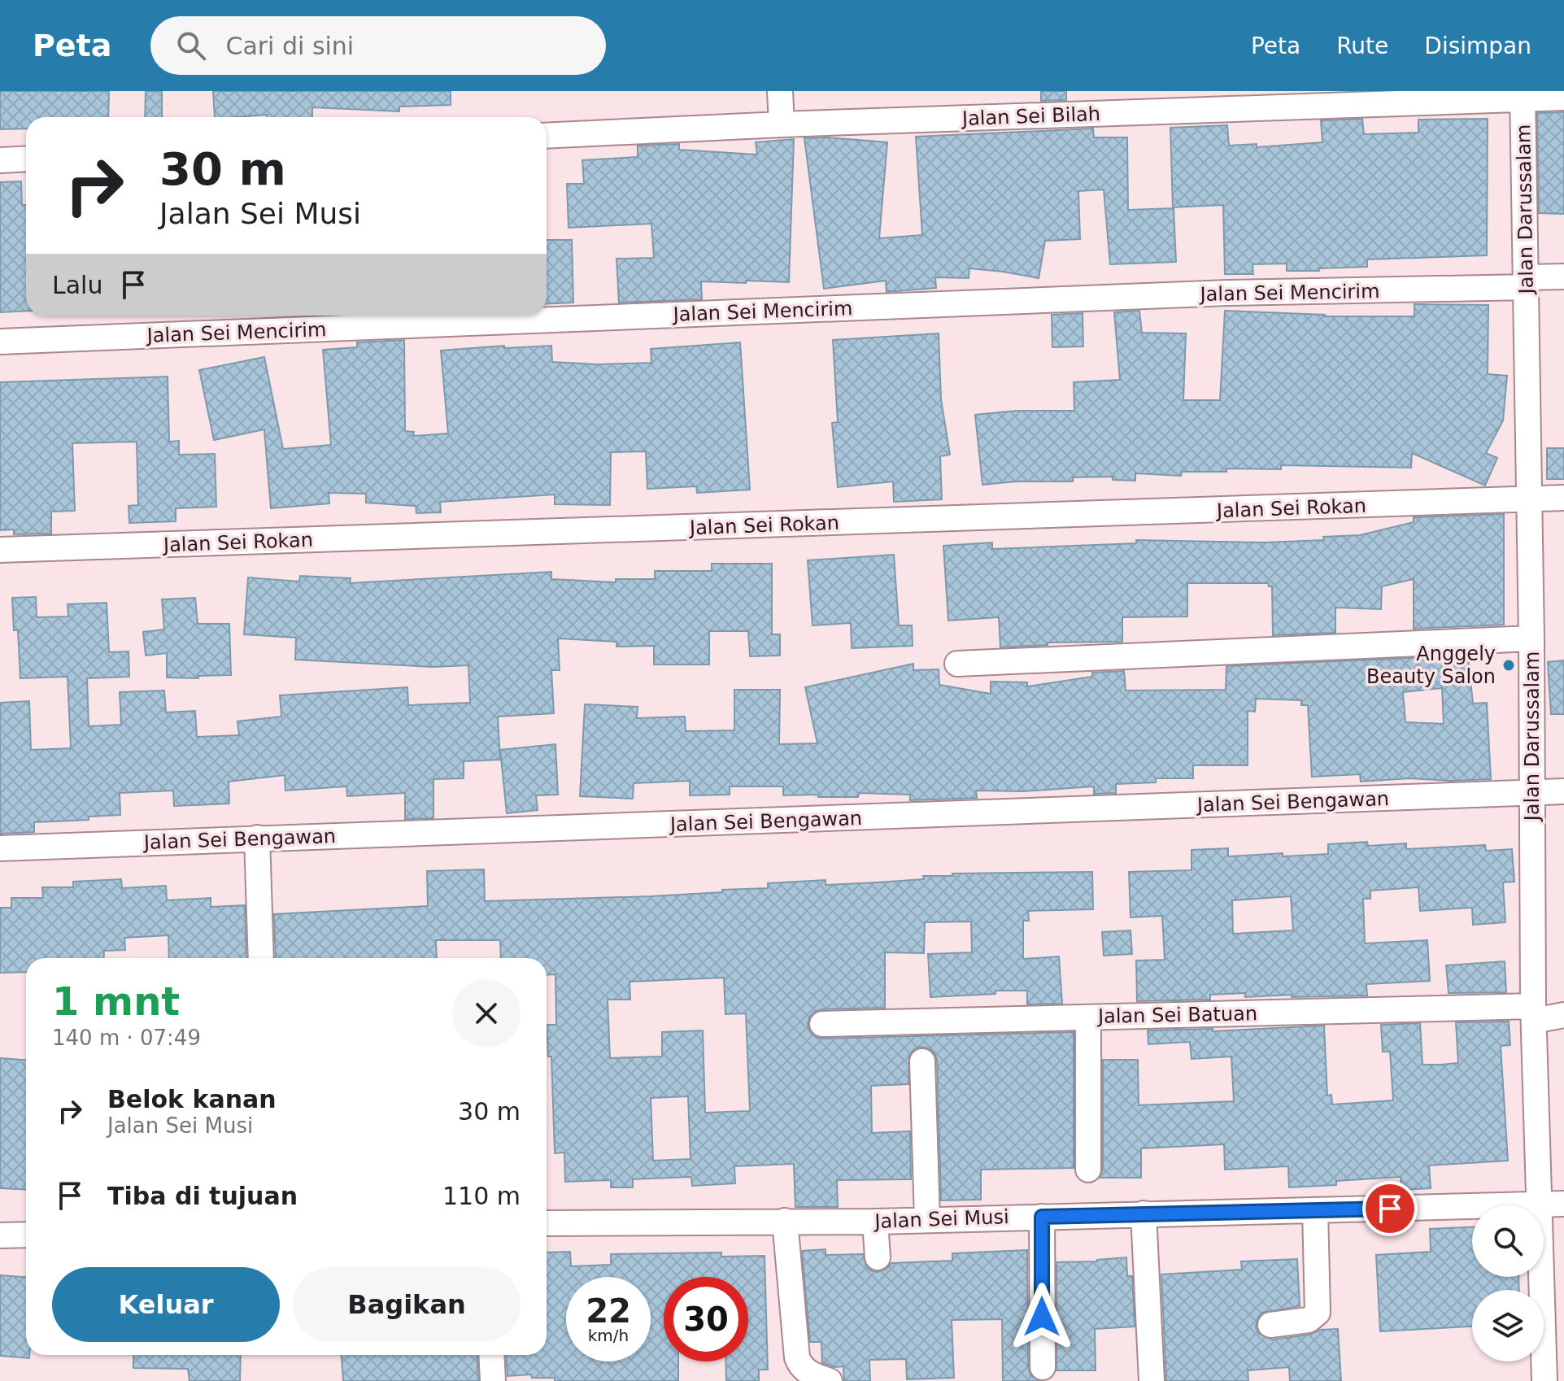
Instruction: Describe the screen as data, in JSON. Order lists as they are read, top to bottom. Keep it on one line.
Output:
{"streets":{"street":["Jalan Sei Bilah","Jalan Darussalam","Jalan Sei Mencirim","Jalan Sei Rokan","Jalan Sei Bengawan","Jalan Sei Batuan","Jalan Sei Musi"]},"crossings":[["Jalan Sei Bilah","Jalan Darussalam"],["Jalan Darussalam","Jalan Sei Mencirim"],["Jalan Darussalam","Jalan Sei Rokan"],["Jalan Darussalam","Jalan Sei Bengawan"],["Jalan Darussalam","Jalan Sei Batuan"],["Jalan Darussalam","Jalan Sei Musi"]],"places":["Anggely Beauty Salon"],"page":{"header":"Peta","search":"Cari di sini","nav":["Peta","Rute","Disimpan"],"turn":["30 m","Jalan Sei Musi"],"then":"Lalu","heading":["1 mnt","140 m · 07:49"],"list":[{"name":"Belok kanan","note":"Jalan Sei Musi","value":"30 m"},{"name":"Tiba di tujuan","value":"110 m"}],"buttons":["Keluar","Bagikan"],"speed":"22 km/h","limit":"30"}}
